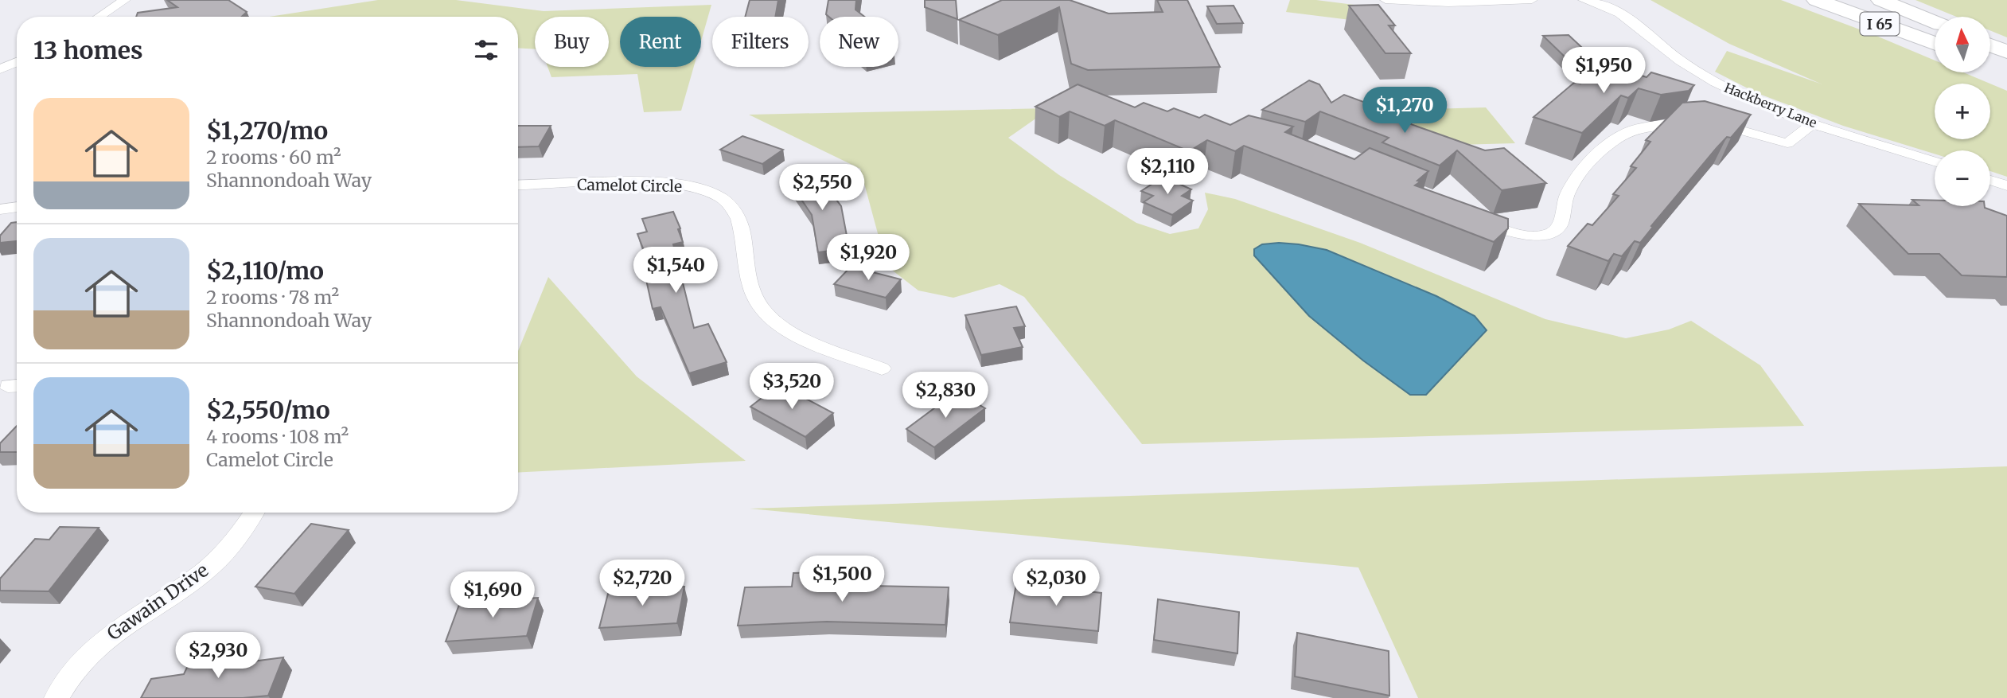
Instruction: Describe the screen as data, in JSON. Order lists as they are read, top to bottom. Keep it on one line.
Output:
{"streets":{"highway":["I 65"],"street":["Hackberry Lane","Camelot Circle","Gawain Drive"]},"north":"top","page":{"map_buttons":["+","−"],"chip":["Buy","Rent","Filters","New"],"heading":"13 homes","price":["$1,950","$1,270","$2,110","$2,550","$1,920","$1,540","$3,520","$2,830","$1,500","$2,720","$2,030","$1,690","$2,930"],"list":[{"name":"$1,270/mo","note":"2 rooms · 60 m² · Shannondoah Way"},{"name":"$2,110/mo","note":"2 rooms · 78 m² · Shannondoah Way"},{"name":"$2,550/mo","note":"4 rooms · 108 m² · Camelot Circle"}]}}
